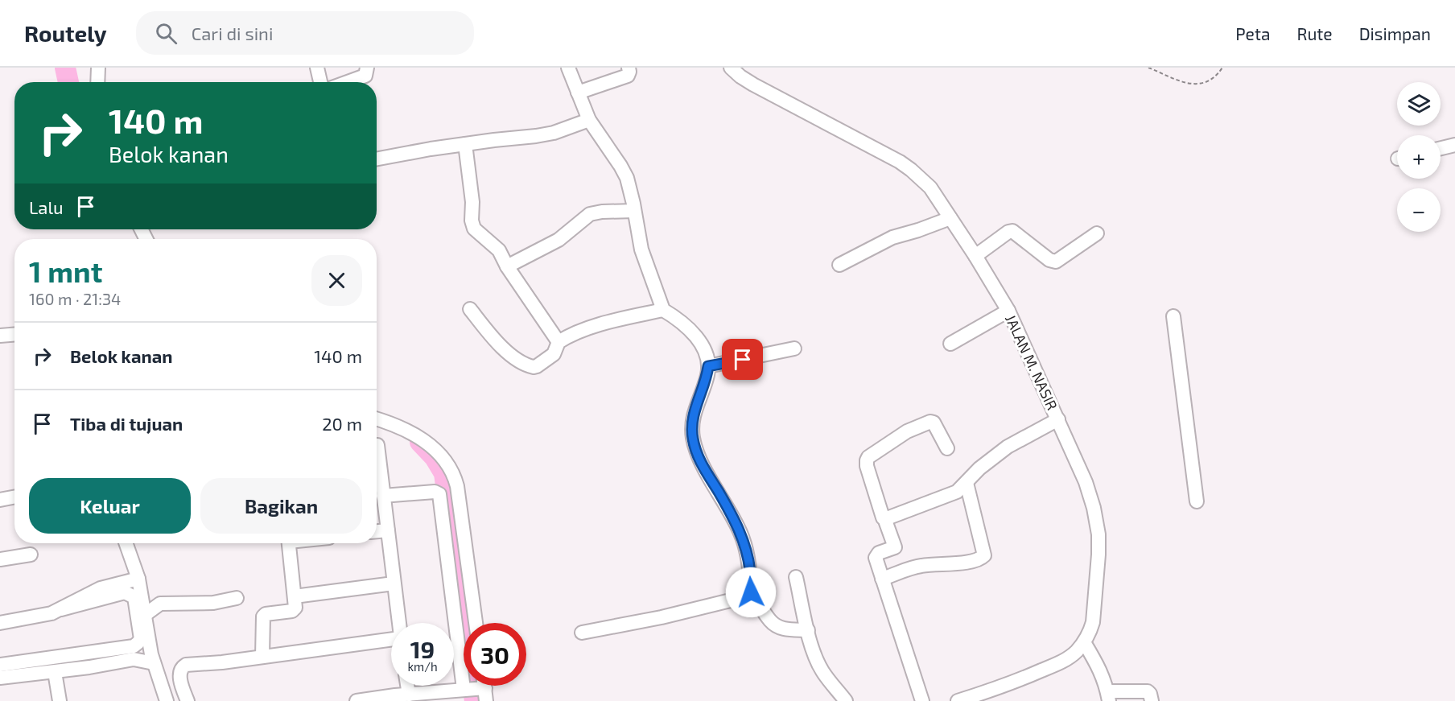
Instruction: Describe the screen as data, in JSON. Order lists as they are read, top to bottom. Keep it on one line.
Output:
{"streets":{"street":["JALAN M. NASIR"]},"page":{"header":"Routely","search":"Cari di sini","nav":["Peta","Rute","Disimpan"],"map_buttons":["+","−"],"turn":["140 m","Belok kanan"],"then":"Lalu","heading":["1 mnt","160 m · 21:34"],"list":[{"name":"Belok kanan","value":"140 m"},{"name":"Tiba di tujuan","value":"20 m"}],"buttons":["Keluar","Bagikan"],"speed":"19 km/h","limit":"30"}}
